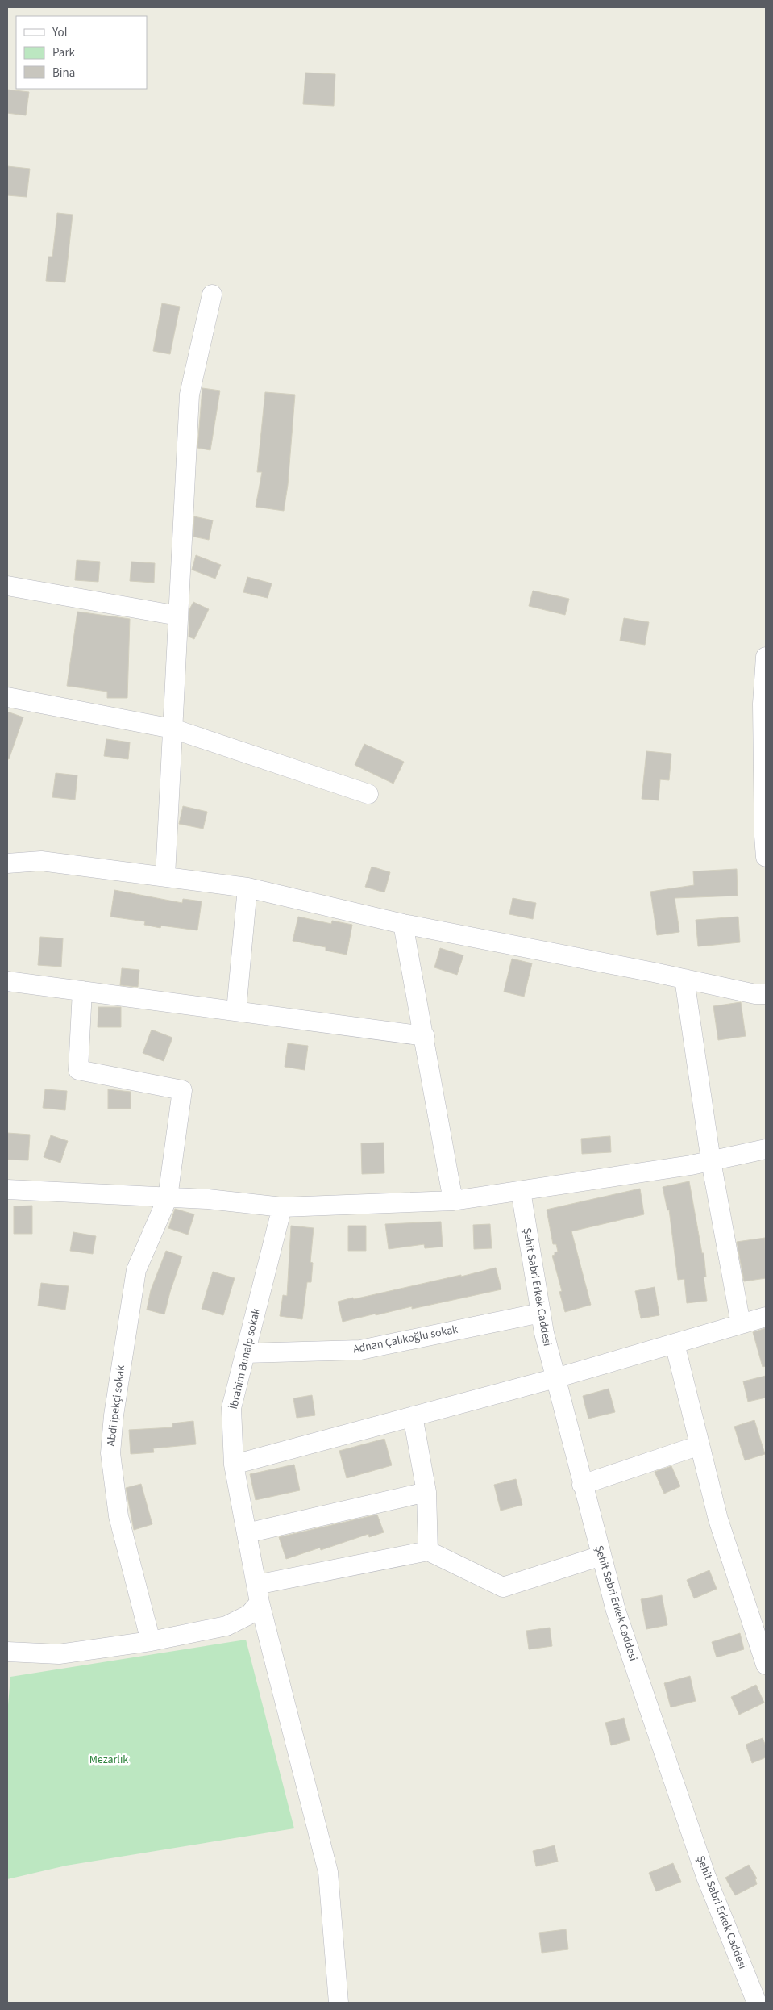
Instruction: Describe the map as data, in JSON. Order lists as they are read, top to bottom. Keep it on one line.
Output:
{"streets":{"street":["Şehit Sabri Erkek Caddesi","Adnan Çalıkoğlu sokak","İbrahim Bunalp sokak","Abdi ipekçi sokak"]},"crossings":[["Şehit Sabri Erkek Caddesi","Adnan Çalıkoğlu sokak"],["Adnan Çalıkoğlu sokak","İbrahim Bunalp sokak"]],"parks":["Mezarlık"],"legend":["Yol","Park","Bina"]}
